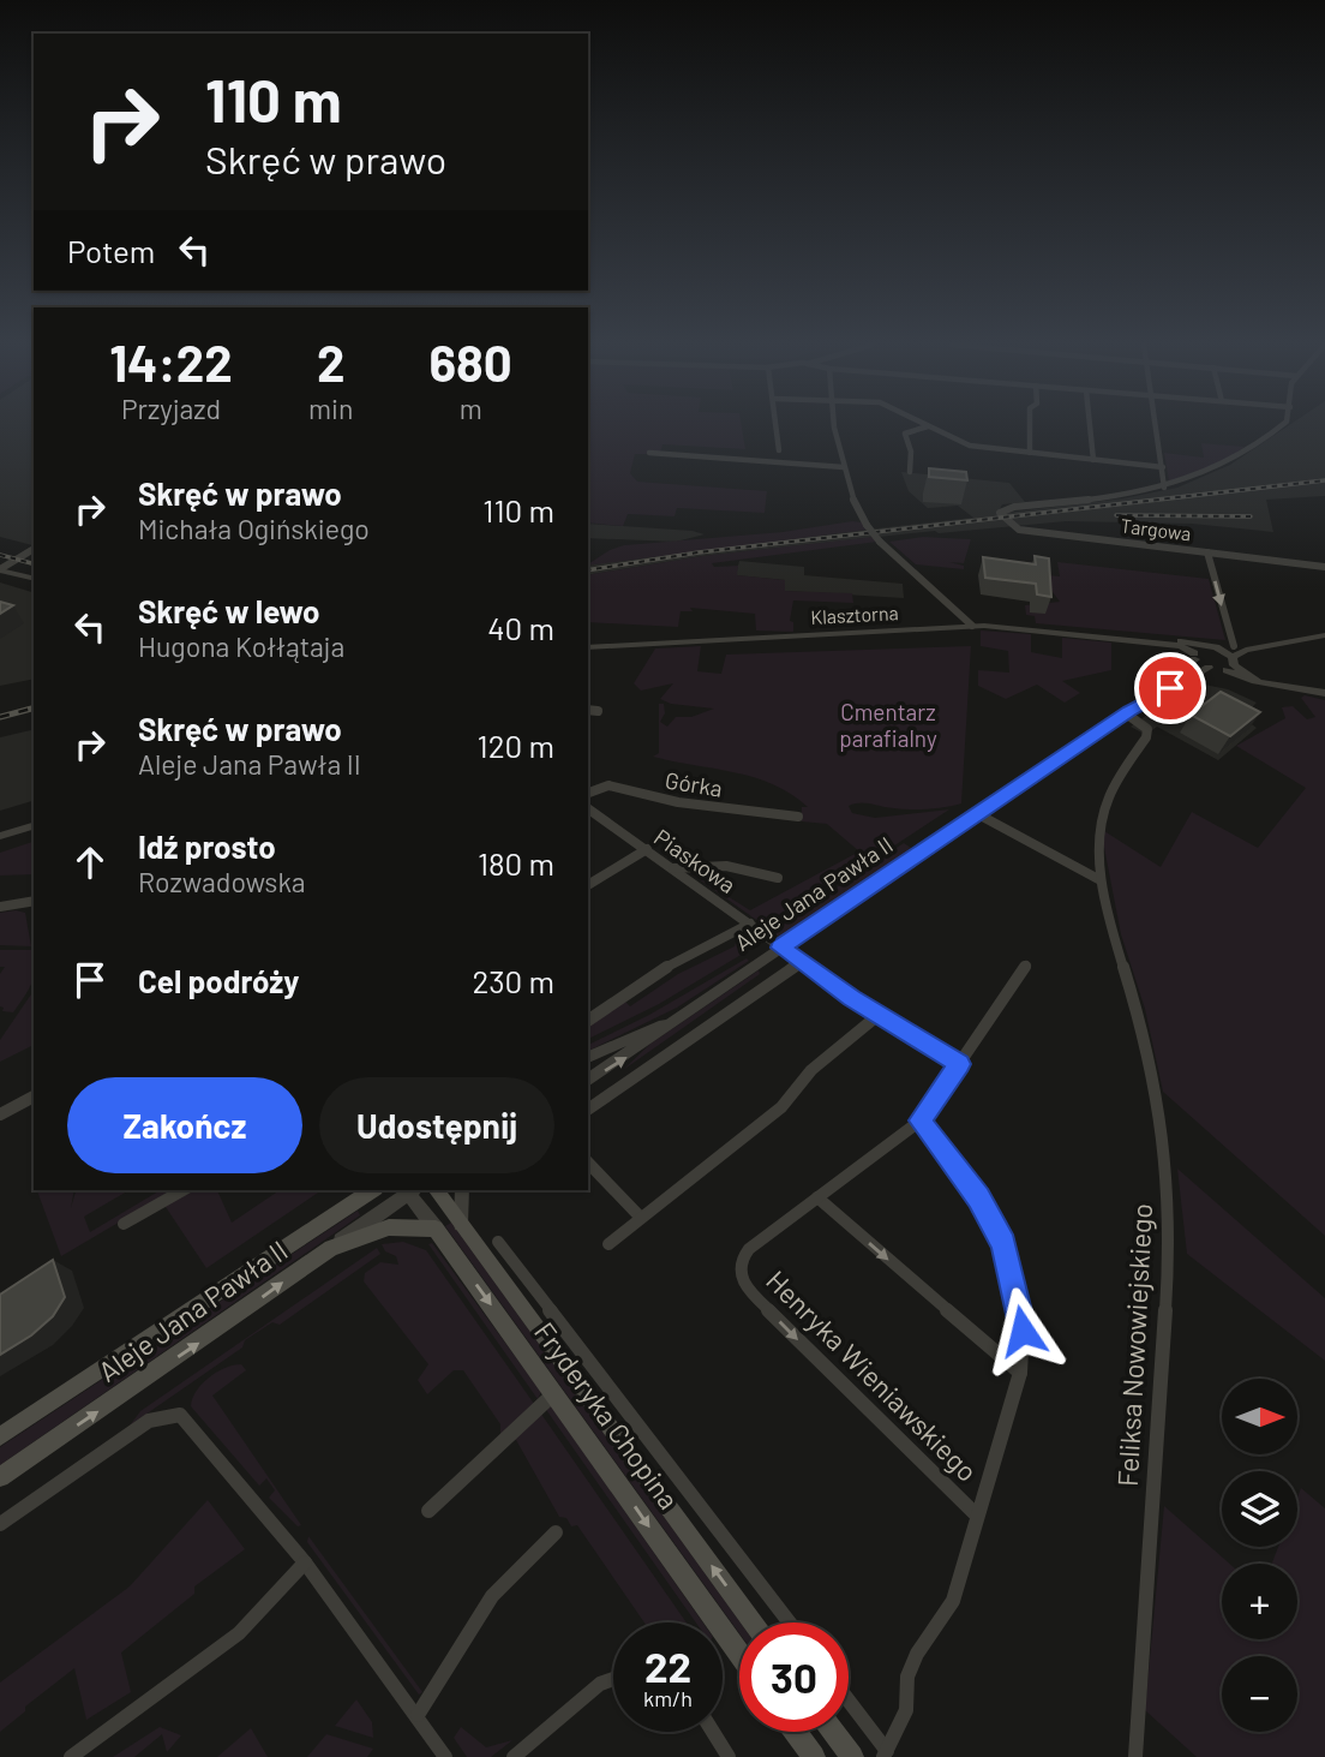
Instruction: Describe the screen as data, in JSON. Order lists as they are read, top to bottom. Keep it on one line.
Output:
{"streets":{"main road":["Aleje Jana Pawła II","Fryderyka Chopina"],"street":["Targowa","Klasztorna","Górka","Piaskowa","Feliksa Nowowiejskiego","Henryka Wieniawskiego"]},"crossings":[["Piaskowa","Aleje Jana Pawła II"],["Aleje Jana Pawła II","Feliksa Nowowiejskiego"]],"parks":["Cmentarz parafialny"],"north":"right","page":{"turn":["110 m","Skręć w prawo"],"then":"Potem","eta":["14:22","Przyjazd","2","min","680","m"],"list":[{"name":"Skręć w prawo","note":"Michała Ogińskiego","value":"110 m"},{"name":"Skręć w lewo","note":"Hugona Kołłątaja","value":"40 m"},{"name":"Skręć w prawo","note":"Aleje Jana Pawła II","value":"120 m"},{"name":"Idź prosto","note":"Rozwadowska","value":"180 m"},{"name":"Cel podróży","value":"230 m"}],"buttons":["Zakończ","Udostępnij"],"map_buttons":["+","−"],"speed":"22 km/h","limit":"30"}}
